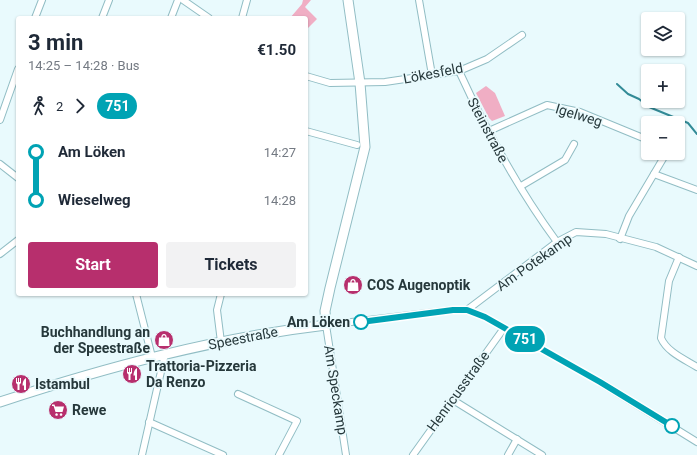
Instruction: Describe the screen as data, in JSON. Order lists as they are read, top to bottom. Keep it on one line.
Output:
{"streets":{"street":["Lökesfeld","Igelweg","Steinstraße","Am Potekamp","Speestraße","Am Speckamp","Henricusstraße"]},"crossings":[["Lökesfeld","Steinstraße"],["Igelweg","Steinstraße"],["Steinstraße","Am Potekamp"],["Am Potekamp","Speestraße"],["Speestraße","Am Speckamp"],["Speestraße","Henricusstraße"]],"places":{"shop":["COS Augenoptik","Buchhandlung an der Speestraße"],"other":["Am Löken"],"restaurant":["Trattoria-Pizzeria Da Renzo","Istambul"],"supermarket":["Rewe"]},"lines":["bus line 751"],"page":{"on_map":"751","map_buttons":["+","−"],"heading":["3 min","14:25 – 14:28 · Bus","€1.50"],"legs":["2","751"],"list":[{"name":"Am Löken","value":"14:27"},{"name":"Wieselweg","value":"14:28"}],"buttons":["Start","Tickets"]}}
